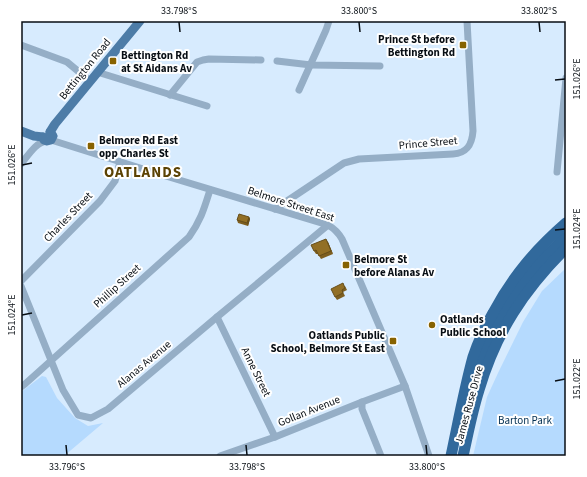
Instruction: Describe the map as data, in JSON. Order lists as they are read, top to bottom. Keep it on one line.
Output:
{"streets":{"highway":["James Ruse Drive"],"main road":["Bettington Road"],"street":["Prince Street","Belmore Street East","Charles Street","Phillip Street","Alanas Avenue","Anne Street","Gollan Avenue"]},"crossings":[["Bettington Road","Belmore Street East"],["Prince Street","Belmore Street East"],["Belmore Street East","Charles Street"],["Belmore Street East","Phillip Street"],["Belmore Street East","Alanas Avenue"],["Belmore Street East","Gollan Avenue"],["Phillip Street","Alanas Avenue"],["Alanas Avenue","Anne Street"],["Anne Street","Gollan Avenue"]],"districts":["OATLANDS"],"parks":["Barton Park"],"places":{"transit":["Prince St before Bettington Rd","Bettington Rd at St Aidans Av","Belmore Rd East opp Charles St","Belmore St before Alanas Av","Oatlands Public School, Belmore St East"],"other":["Oatlands Public School"]},"coordinates":["33.798°S","33.800°S","33.802°S","151.026°E","151.024°E","151.022°E","33.796°S"]}
